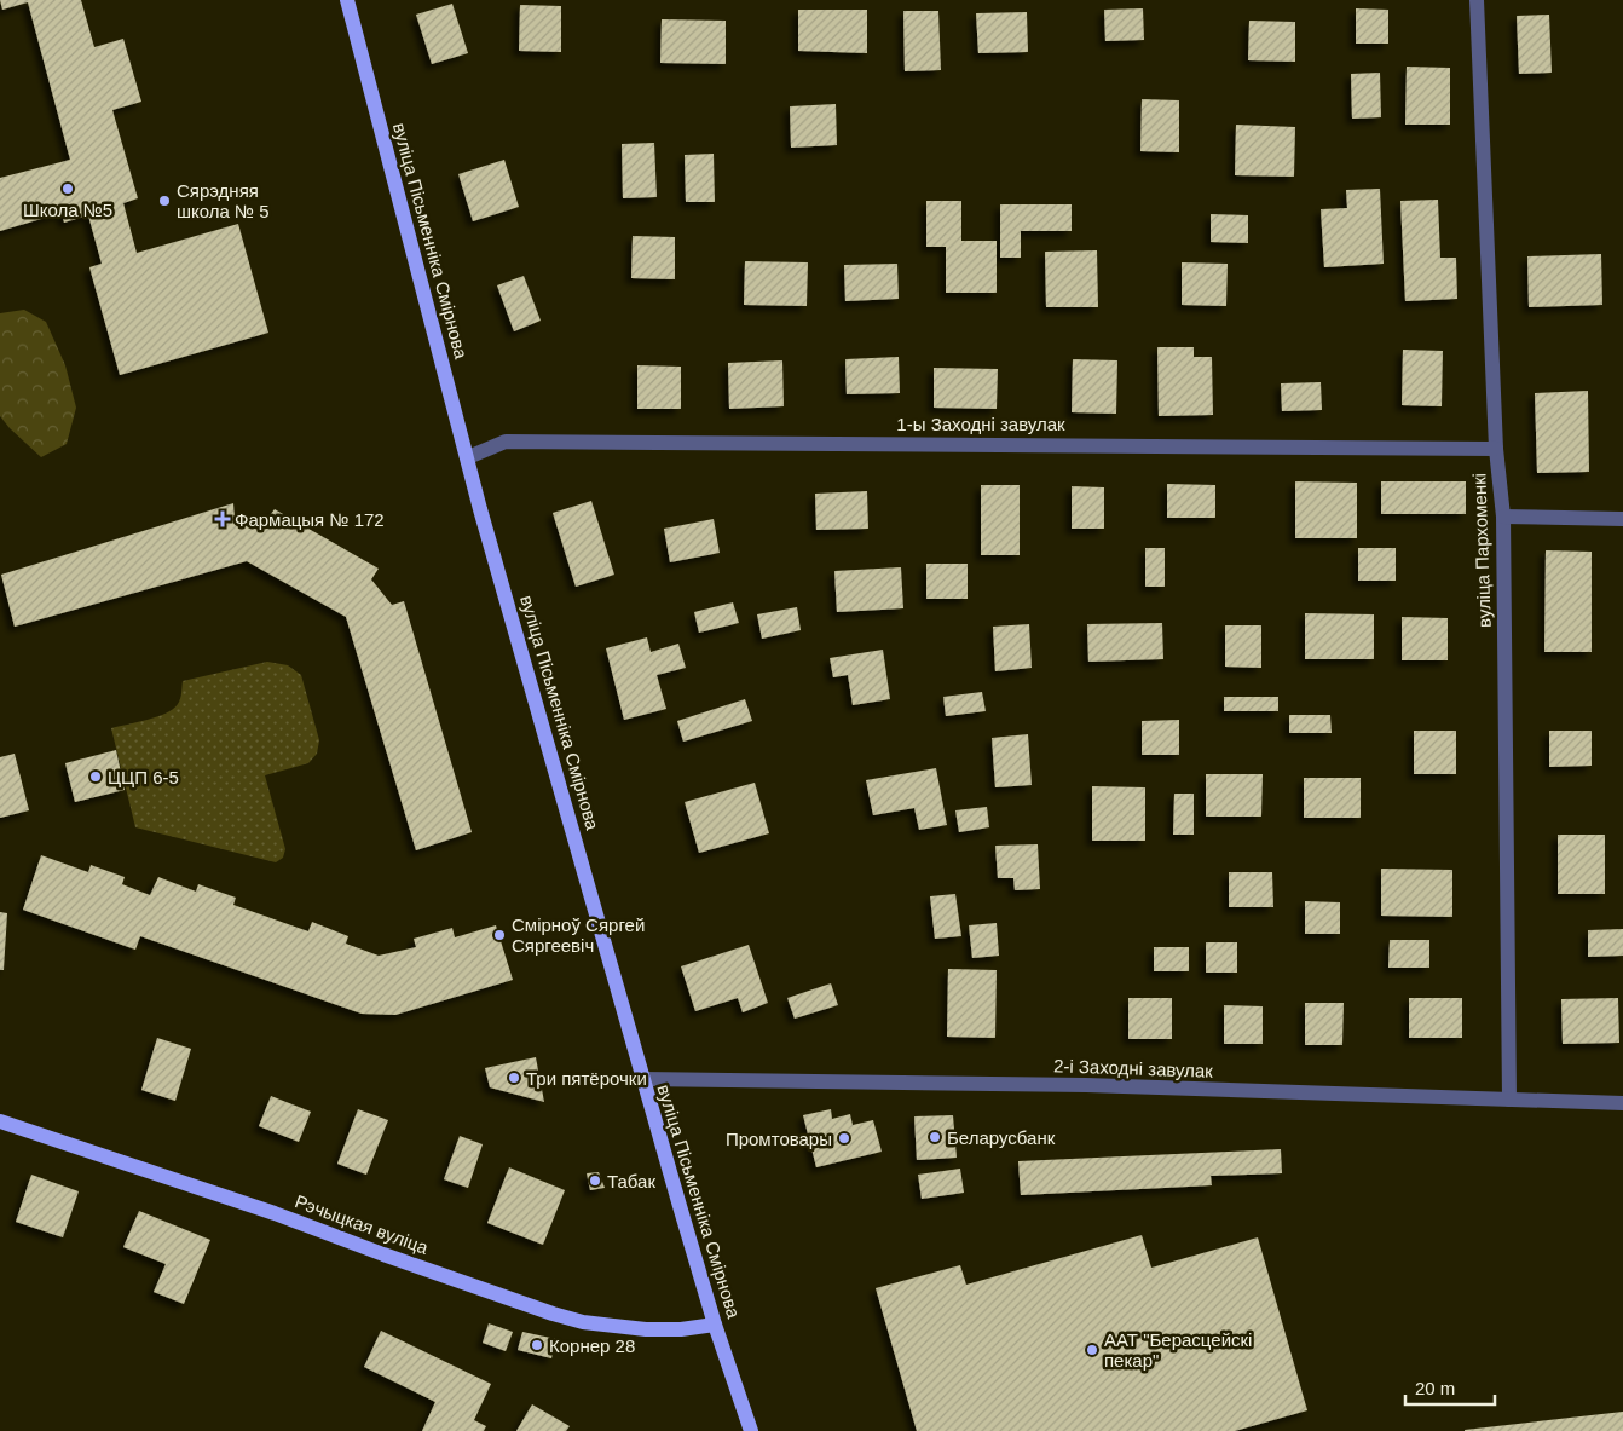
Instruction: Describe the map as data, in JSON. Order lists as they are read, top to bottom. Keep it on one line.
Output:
{"streets":{"main road":["вуліца Пісьменніка Смірнова","Рэчыцкая вуліца"],"street":["1-ы Заходні завулак","вуліца Пархоменкі","2-і Заходні завулак"]},"crossings":[["вуліца Пісьменніка Смірнова","1-ы Заходні завулак"],["вуліца Пісьменніка Смірнова","2-і Заходні завулак"],["вуліца Пісьменніка Смірнова","Рэчыцкая вуліца"],["1-ы Заходні завулак","вуліца Пархоменкі"],["вуліца Пархоменкі","2-і Заходні завулак"]],"places":{"other":["Школа №5","Сярэдняя школа № 5","ЦЦП 6-5","Смірноў Сяргей Сяргеевіч","Три пятёрочки","Беларусбанк","Промтовары","Табак","Корнер 28","ААТ \"Берасцейскі пекар\""],"health":["Фармацыя № 172"]},"scale_bar":"20 m"}
